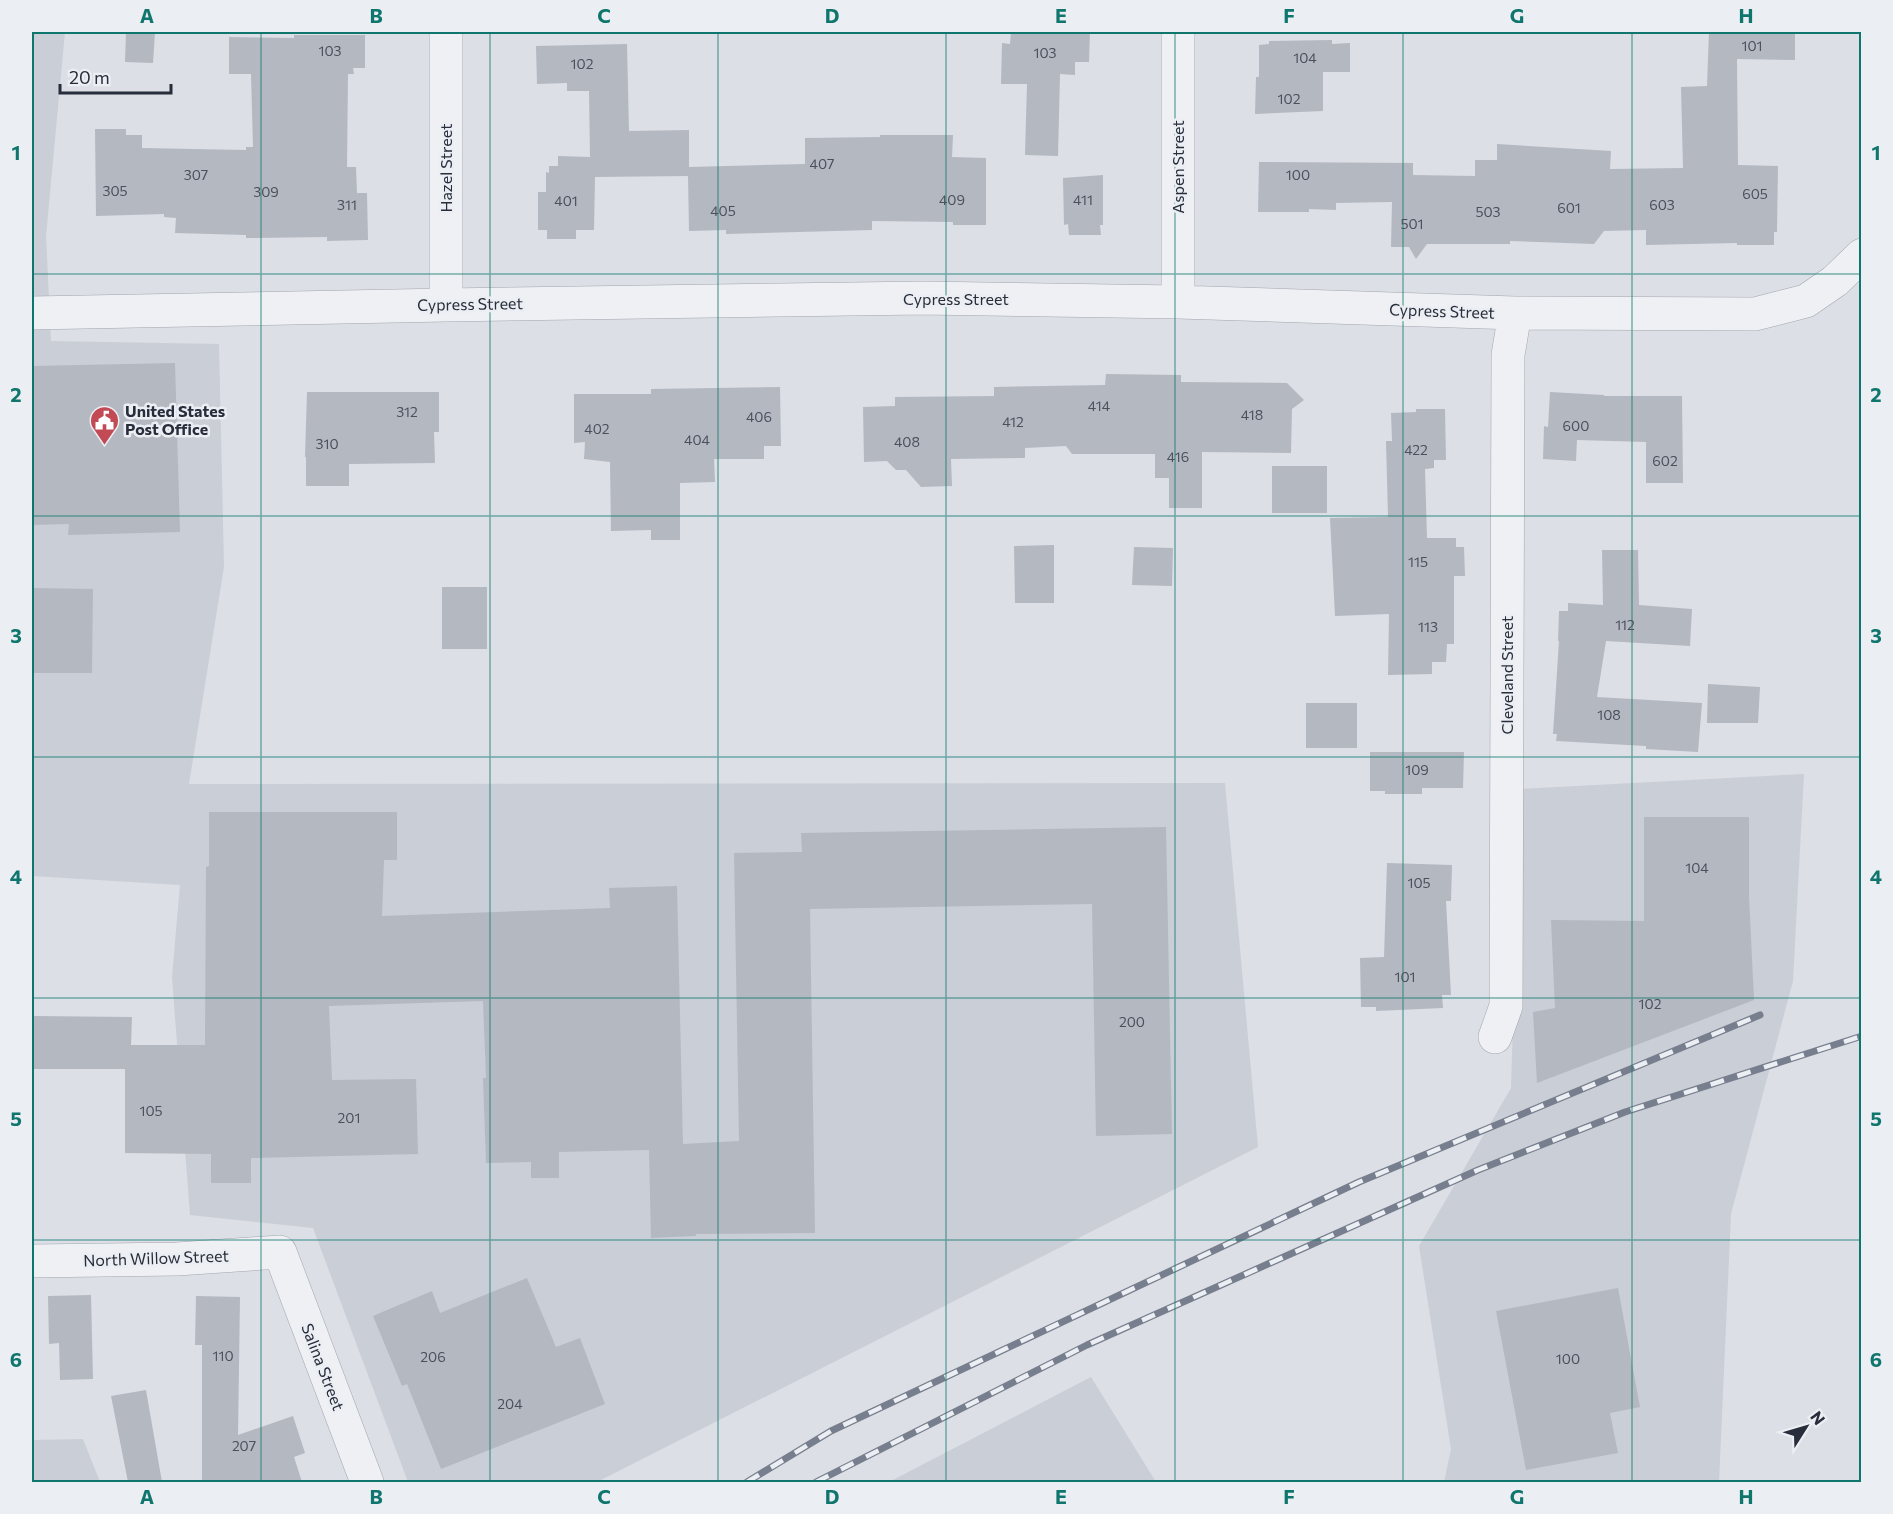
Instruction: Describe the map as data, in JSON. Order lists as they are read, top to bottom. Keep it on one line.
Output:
{"streets":{"street":["Aspen Street","Hazel Street","Cypress Street","Cleveland Street","North Willow Street","Salina Street"]},"crossings":[["Aspen Street","Cypress Street"],["Hazel Street","Cypress Street"],["Cypress Street","Cleveland Street"],["North Willow Street","Salina Street"]],"places":{"public building":["United States Post Office"]},"house_numbers":["101","103","103","104","102","102","407","307","100","305","309","605","409","411","401","311","603","601","405","503","501","414","312","418","406","412","600","402","404","408","310","422","416","602","115","112","113","108","109","104","105","101","102","200","105","201","110","206","100","204","207"],"scale_bar":"20 m","north":"top right","grid":{"columns":["A","B","C","D","E","F","G","H"],"rows":["1","2","3","4","5","6"]}}
